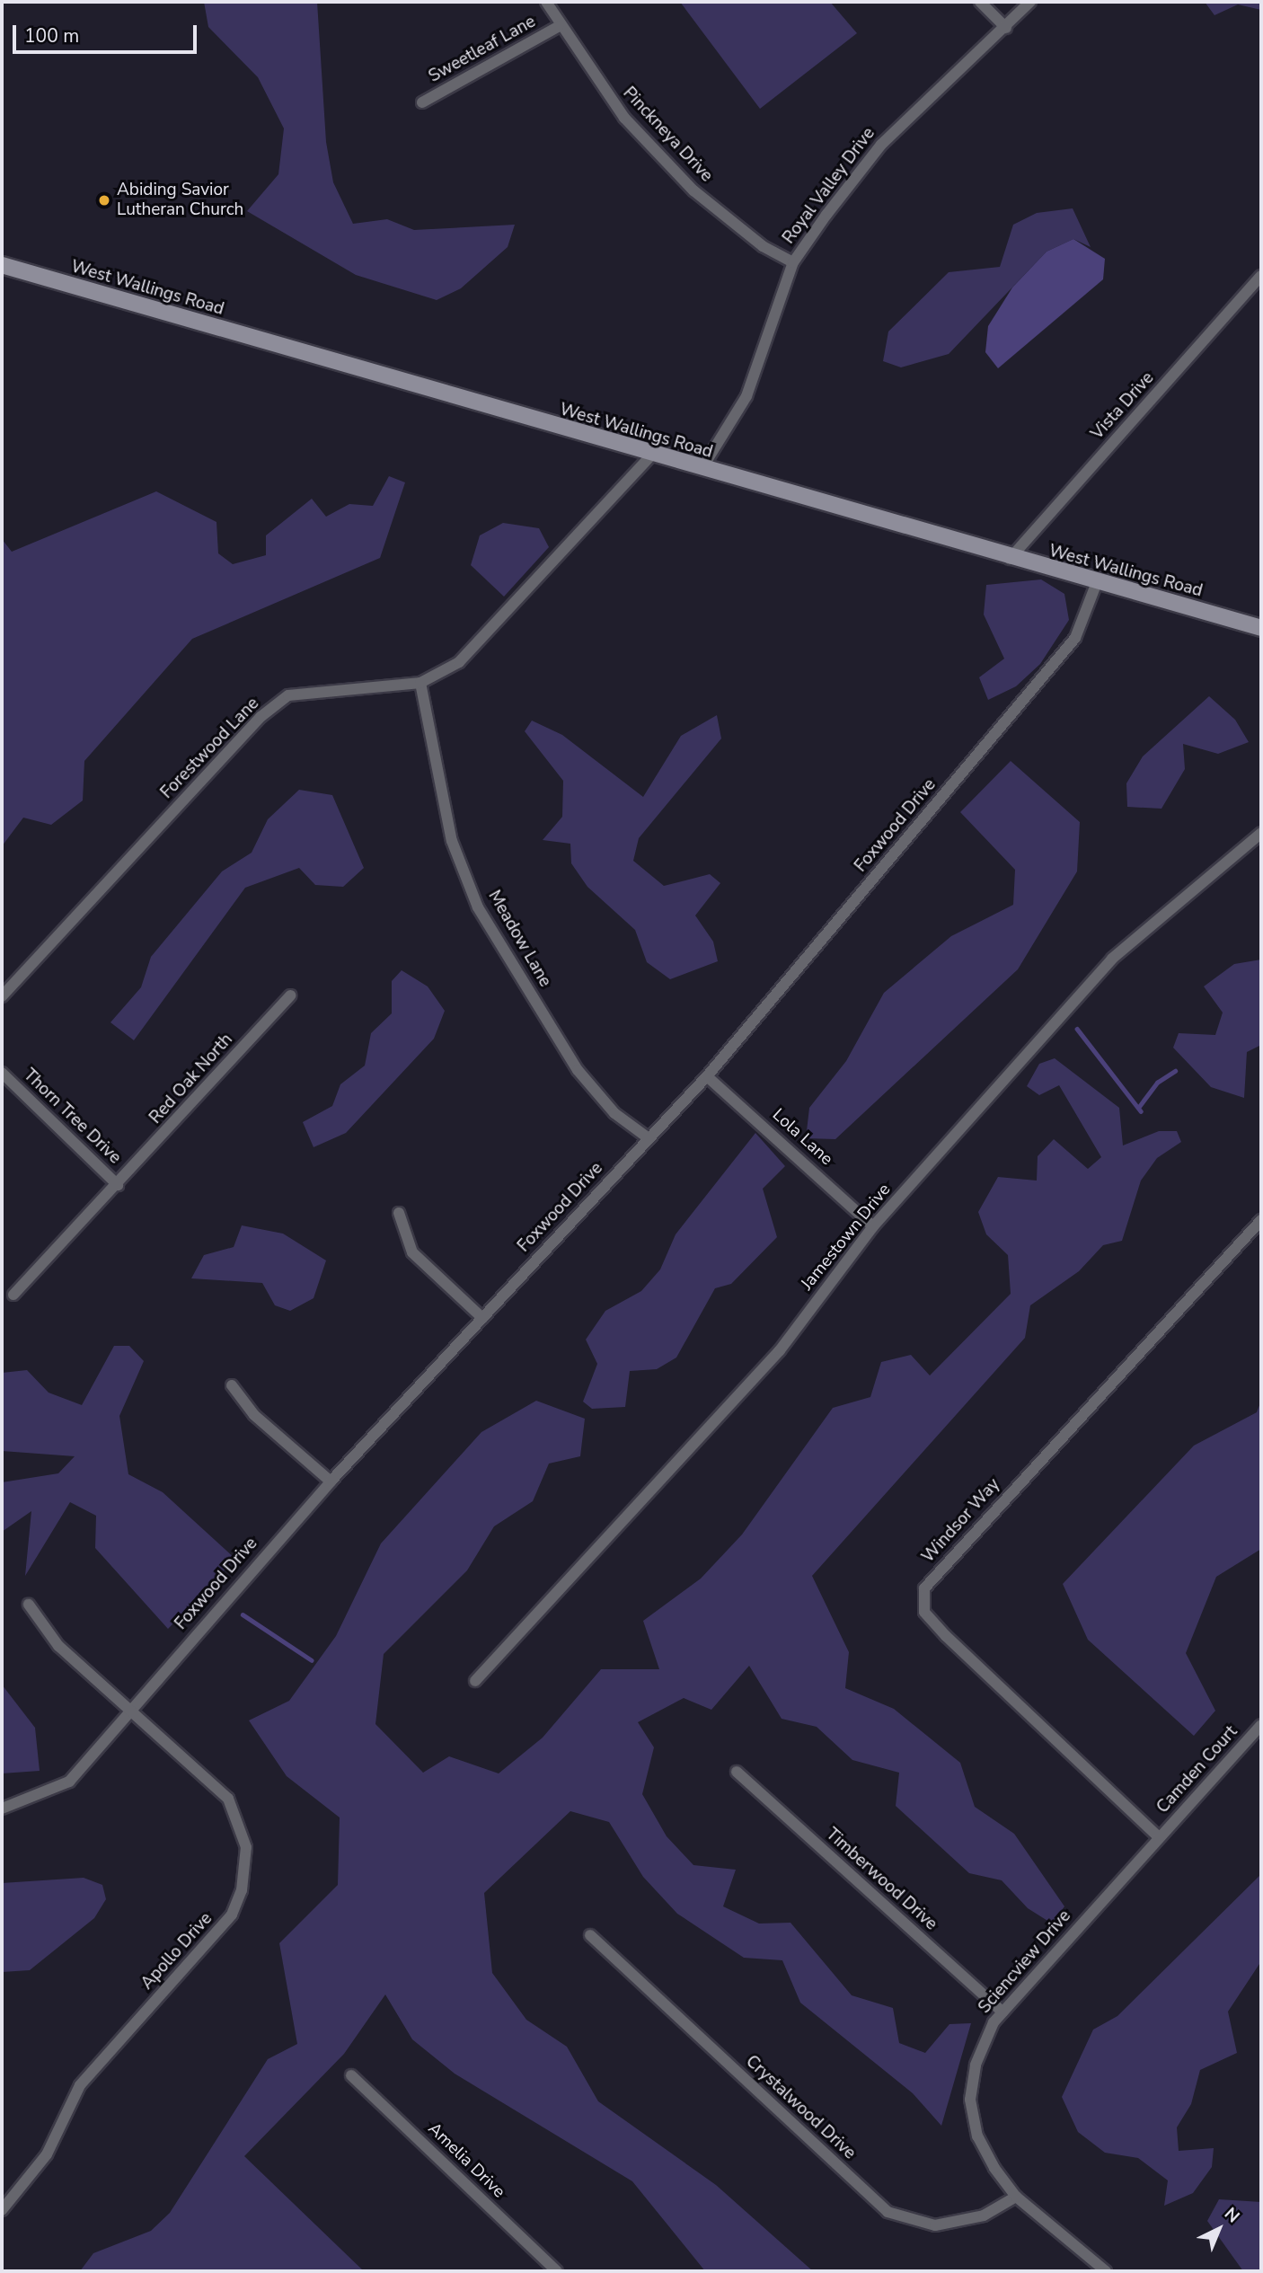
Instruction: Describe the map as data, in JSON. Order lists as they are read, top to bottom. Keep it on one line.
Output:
{"streets":{"street":["Sweetleaf Lane","Pinckneya Drive","Royal Valley Drive","West Wallings Road","Vista Drive","Forestwood Lane","Foxwood Drive","Meadow Lane","Red Oak North","Thorn Tree Drive","Lola Lane","Jamestown Drive","Windsor Way","Camden Court","Timberwood Drive","Apollo Drive","Sciencview Drive","Crystalwood Drive","Amelia Drive"]},"crossings":[["Sweetleaf Lane","Pinckneya Drive"],["Pinckneya Drive","Royal Valley Drive"],["Royal Valley Drive","West Wallings Road"],["West Wallings Road","Vista Drive"],["West Wallings Road","Forestwood Lane"],["West Wallings Road","Foxwood Drive"],["Forestwood Lane","Meadow Lane"],["Foxwood Drive","Meadow Lane"],["Foxwood Drive","Lola Lane"],["Foxwood Drive","Apollo Drive"],["Red Oak North","Thorn Tree Drive"],["Lola Lane","Jamestown Drive"],["Windsor Way","Camden Court"],["Windsor Way","Sciencview Drive"],["Camden Court","Sciencview Drive"],["Timberwood Drive","Sciencview Drive"],["Sciencview Drive","Crystalwood Drive"]],"places":["Abiding Savior Lutheran Church"],"scale_bar":"100 m","north":"top right"}
